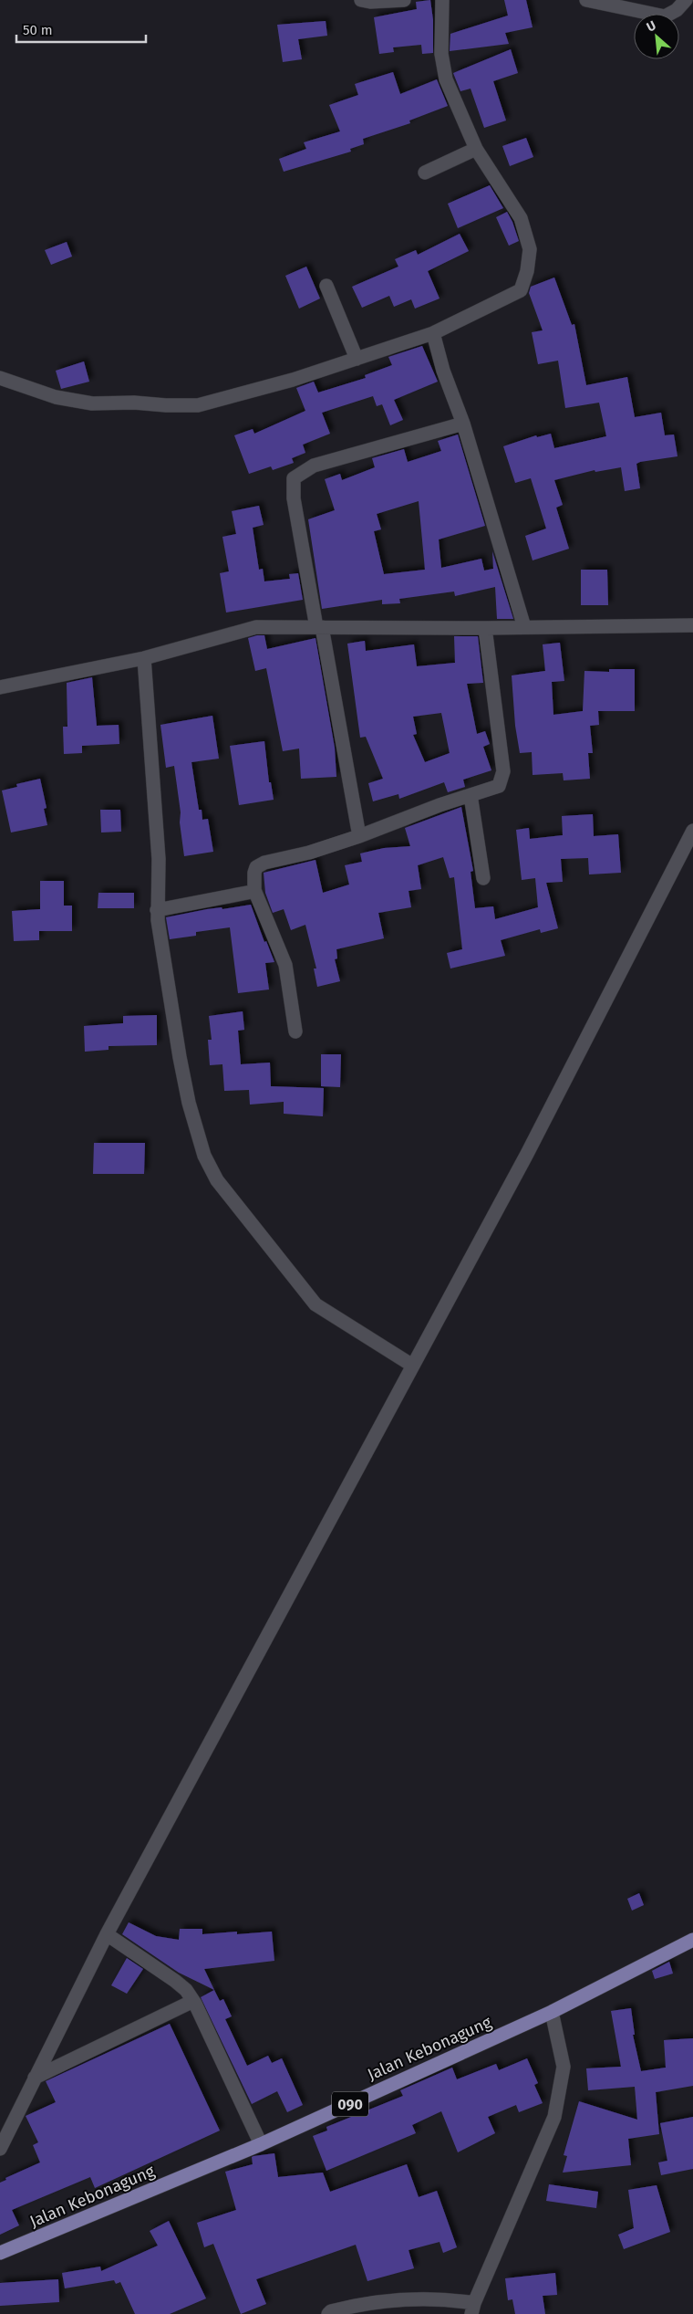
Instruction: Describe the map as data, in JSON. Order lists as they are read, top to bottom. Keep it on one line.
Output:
{"streets":{"main road":["Jalan Kebonagung","090"]},"scale_bar":"50 m","north":"top left"}
